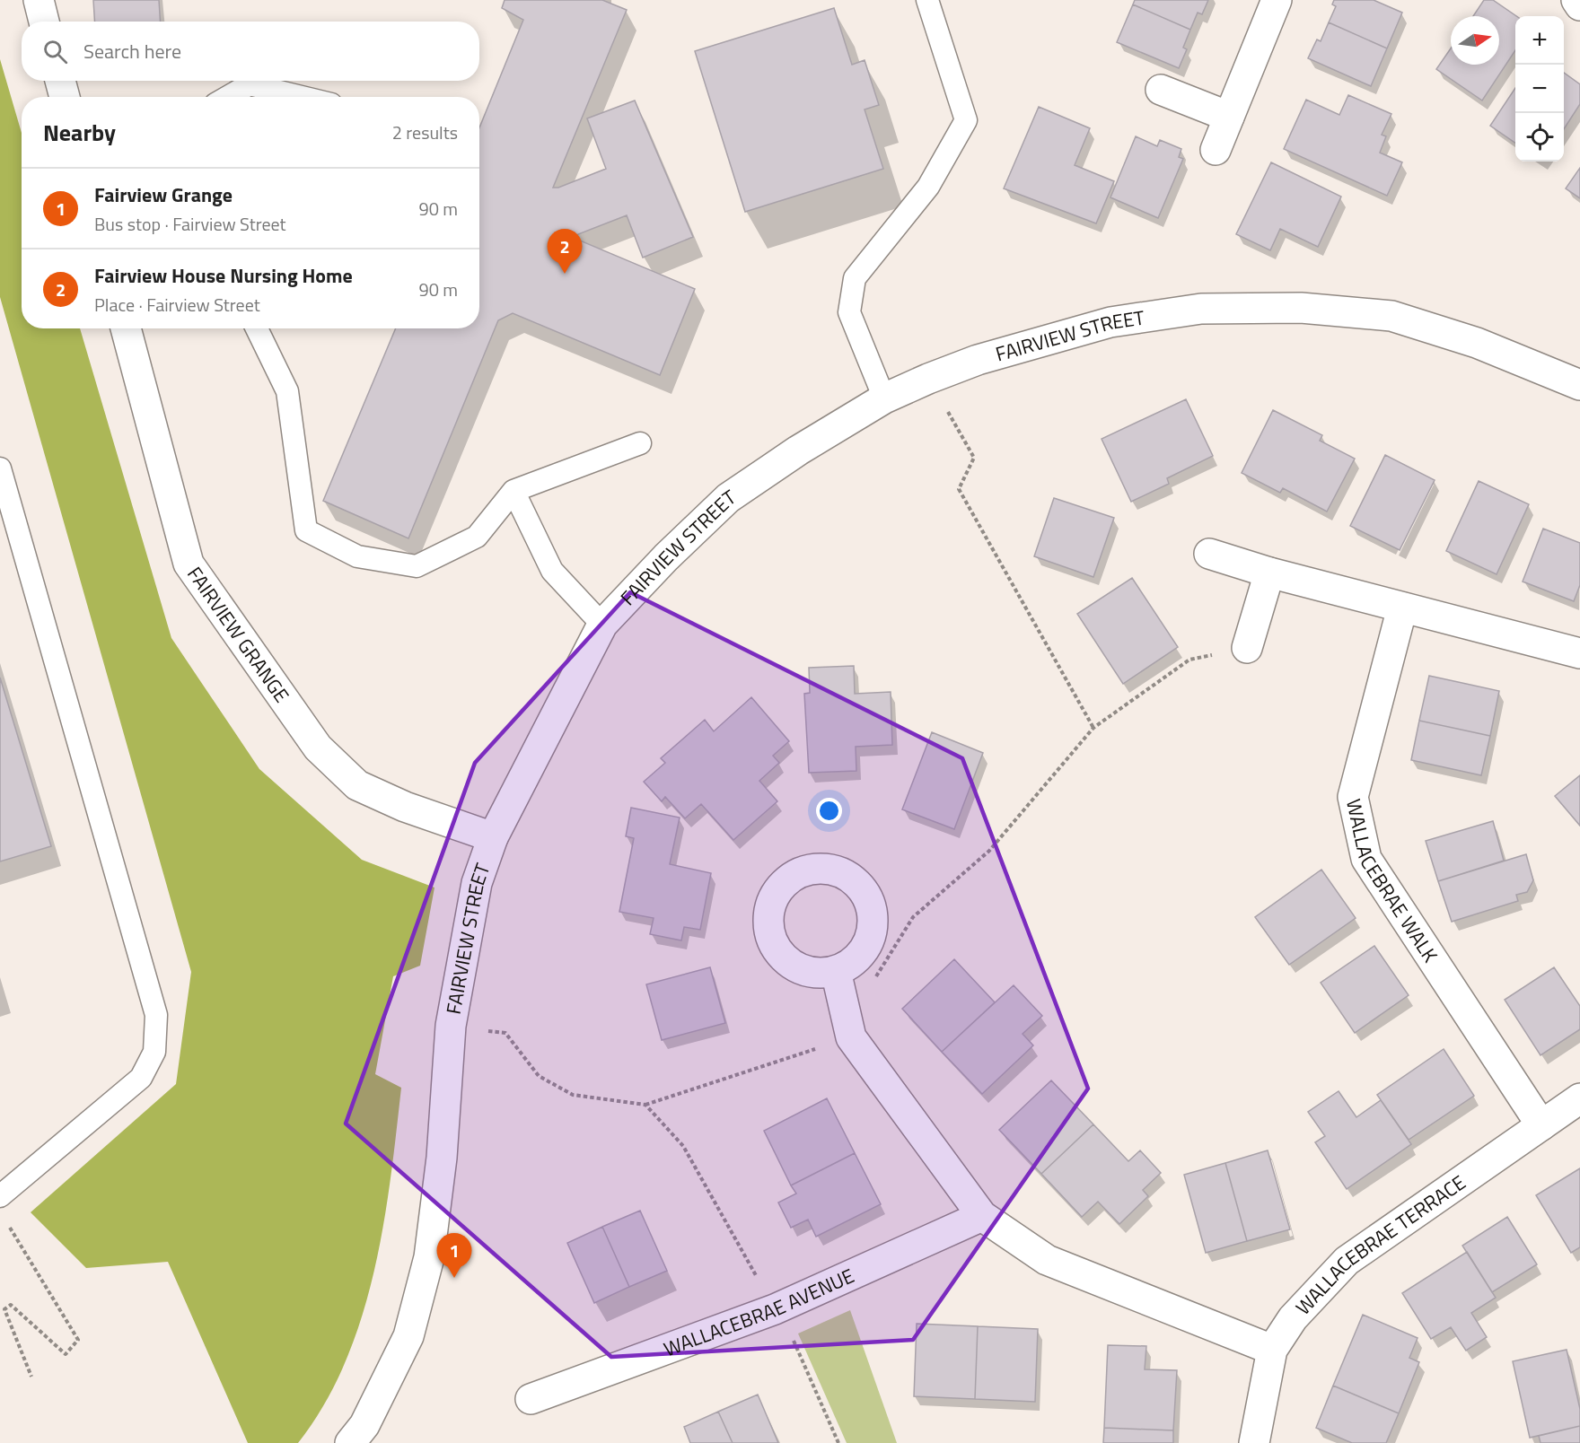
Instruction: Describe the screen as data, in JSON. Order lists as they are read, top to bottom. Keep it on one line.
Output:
{"streets":{"street":["FAIRVIEW STREET","FAIRVIEW GRANGE","WALLACEBRAE WALK","WALLACEBRAE TERRACE","WALLACEBRAE AVENUE"]},"crossings":[["FAIRVIEW STREET","FAIRVIEW GRANGE"],["WALLACEBRAE WALK","WALLACEBRAE TERRACE"]],"north":"right","page":{"map_buttons":["+","−"],"search":"Search here","heading":["Nearby","2 results"],"list":[{"mark":"1","name":"Fairview Grange","note":"Bus stop · Fairview Street","value":"90 m"},{"mark":"2","name":"Fairview House Nursing Home","note":"Place · Fairview Street","value":"90 m"}],"pins":["2","1"]}}
